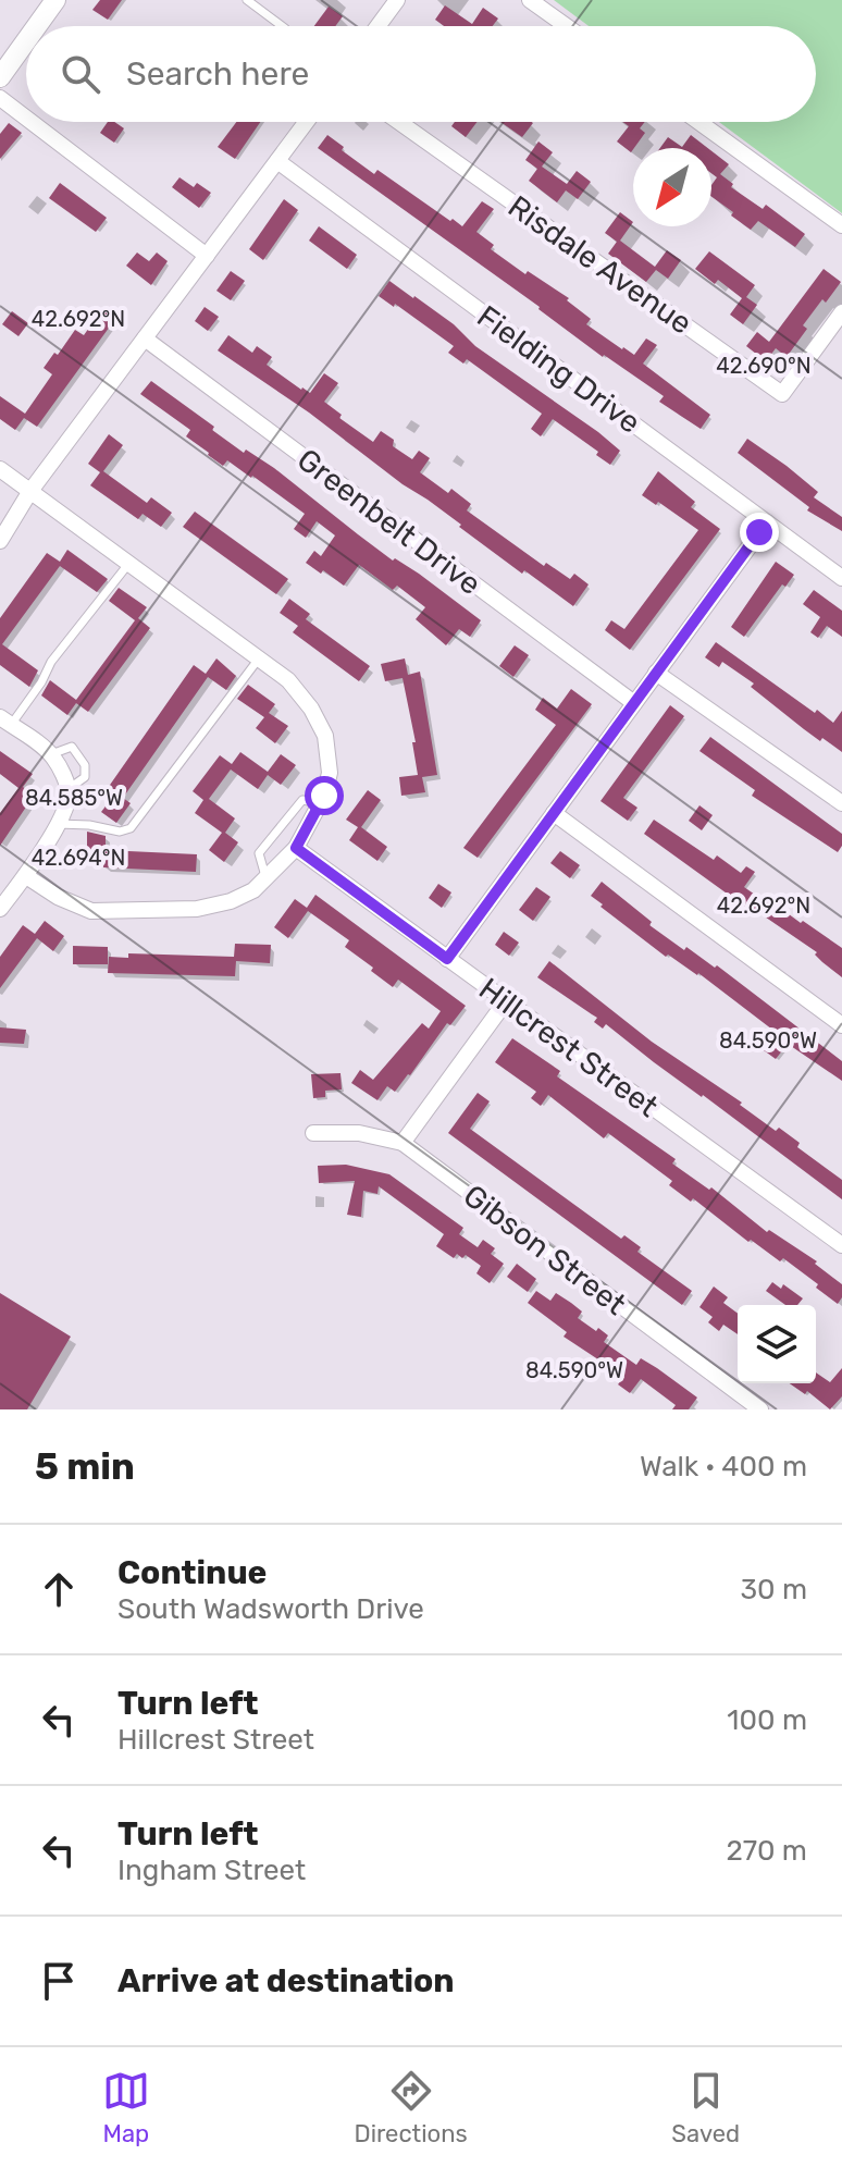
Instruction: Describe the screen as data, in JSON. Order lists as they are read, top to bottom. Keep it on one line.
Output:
{"streets":{"street":["Risdale Avenue","Fielding Drive","Greenbelt Drive","Hillcrest Street","Gibson Street"]},"north":"bottom left","page":{"search":"Search here","heading":["5 min","Walk · 400 m"],"list":[["Continue","South Wadsworth Drive","30 m"],["Turn left","Hillcrest Street","100 m"],["Turn left","Ingham Street","270 m"],"Arrive at destination"],"nav":["Map","Directions","Saved"]},"coordinates":["42.692°N","42.690°N","84.585°W","42.694°N","84.590°W"]}
